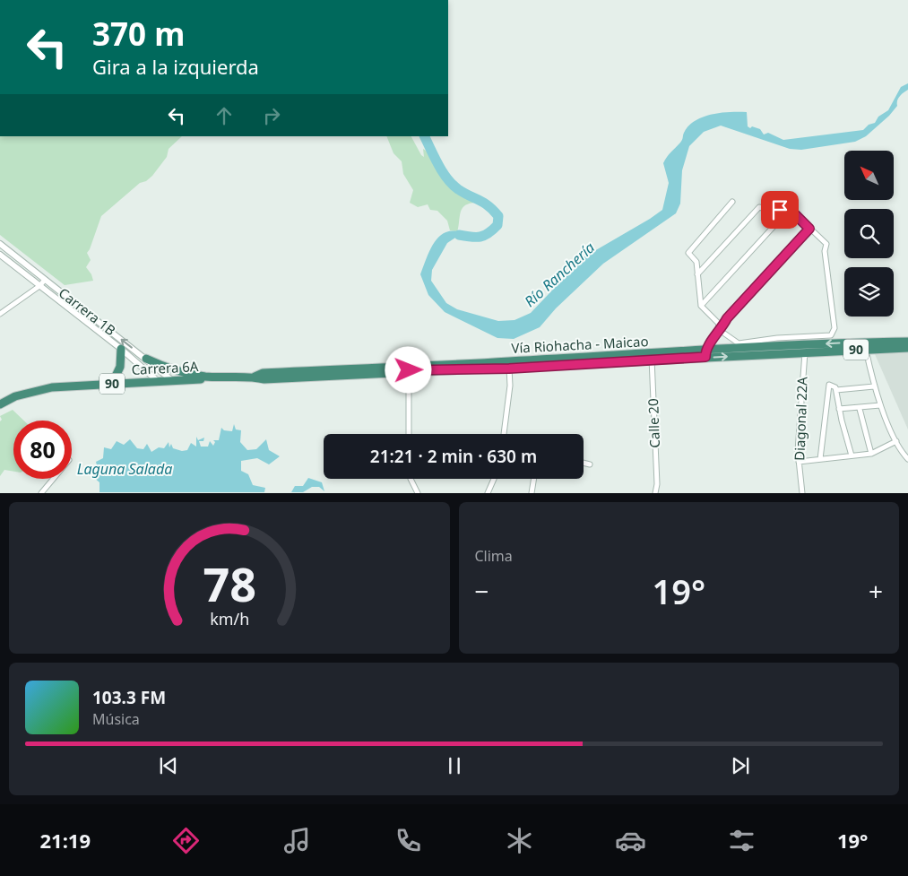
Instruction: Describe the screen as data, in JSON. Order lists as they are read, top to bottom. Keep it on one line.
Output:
{"streets":{"highway":["Vía Riohacha - Maicao","90","Carrera 6A"],"street":["Carrera 1B","Diagonal 22A","Calle 20"]},"crossings":[["Carrera 1B","Carrera 6A"],["Vía Riohacha - Maicao","Carrera 6A"],["Vía Riohacha - Maicao","Diagonal 22A"],["Vía Riohacha - Maicao","Calle 20"]],"water":["Río Ranchería","Laguna Salada"],"north":"top left","page":{"turn":["370 m","Gira a la izquierda"],"limit":"80","trip":"21:21 · 2 min · 630 m","tile":"Clima","heat":["−","19°","+"],"song":["103.3 FM","Música"],"tabs":["21:19","19°"],"gauge":["78","km/h"]}}
